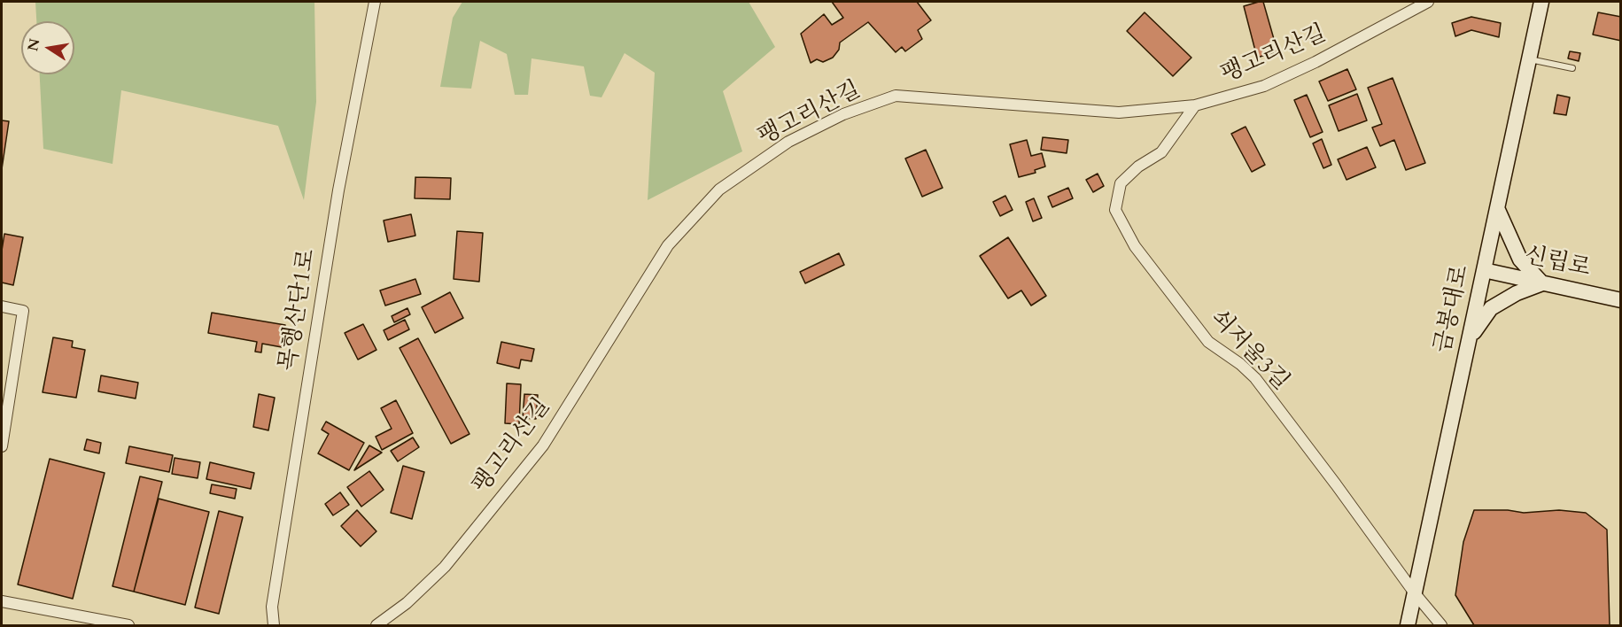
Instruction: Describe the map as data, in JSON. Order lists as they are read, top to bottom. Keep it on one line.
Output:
{"streets":{"street":["팽고리산길","신립로","금봉대로","목행산단1로","쇠저울3길"]},"crossings":[["팽고리산길","쇠저울3길"],["신립로","금봉대로"],["금봉대로","쇠저울3길"]],"north":"left"}
